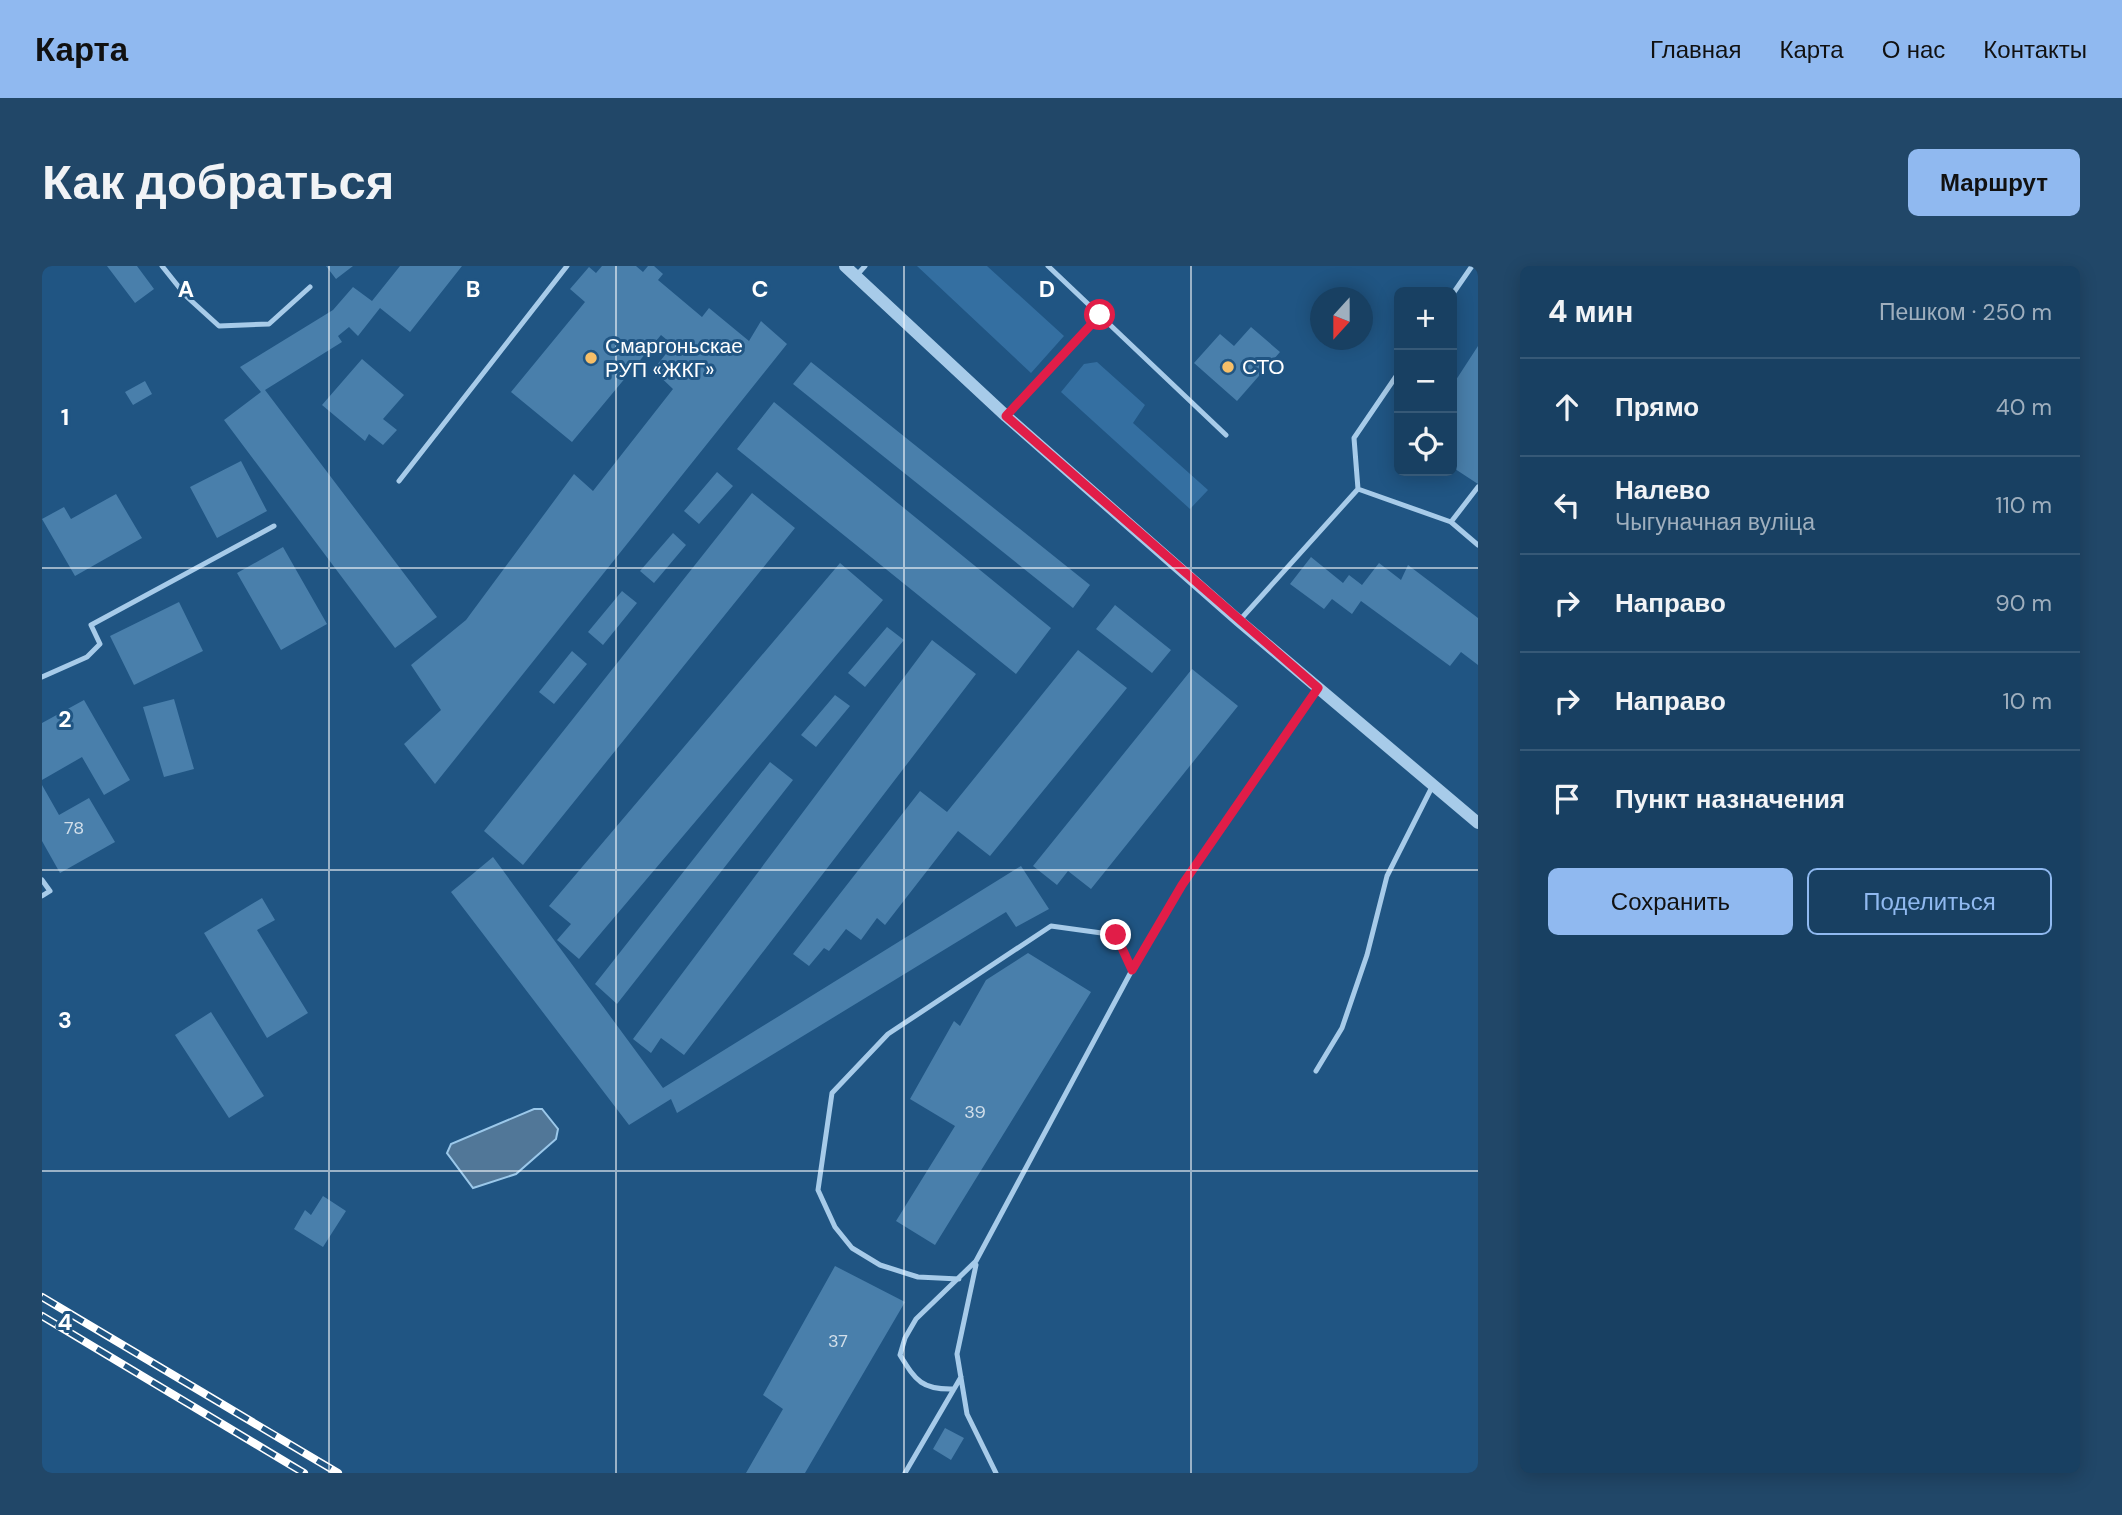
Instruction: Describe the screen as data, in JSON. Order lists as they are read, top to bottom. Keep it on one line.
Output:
{"places":["Смаргоньскае РУП «ЖКГ»","СТО"],"house_numbers":["78","39","37"],"north":"bottom","page":{"header":"Карта","nav":["Главная","Карта","О нас","Контакты"],"buttons":["Маршрут",["Сохранить","Поделиться"]],"title":"Как добраться","heading":["4 мин","Пешком · 250 m"],"map_buttons":["+","−"],"list":[["Прямо","40 m"],["Налево","Чыгуначная вуліца","110 m"],["Направо","90 m"],["Направо","10 m"],"Пункт назначения"]},"grid":{"columns":["A","B","C","D"],"rows":["1","2","3","4"]}}
